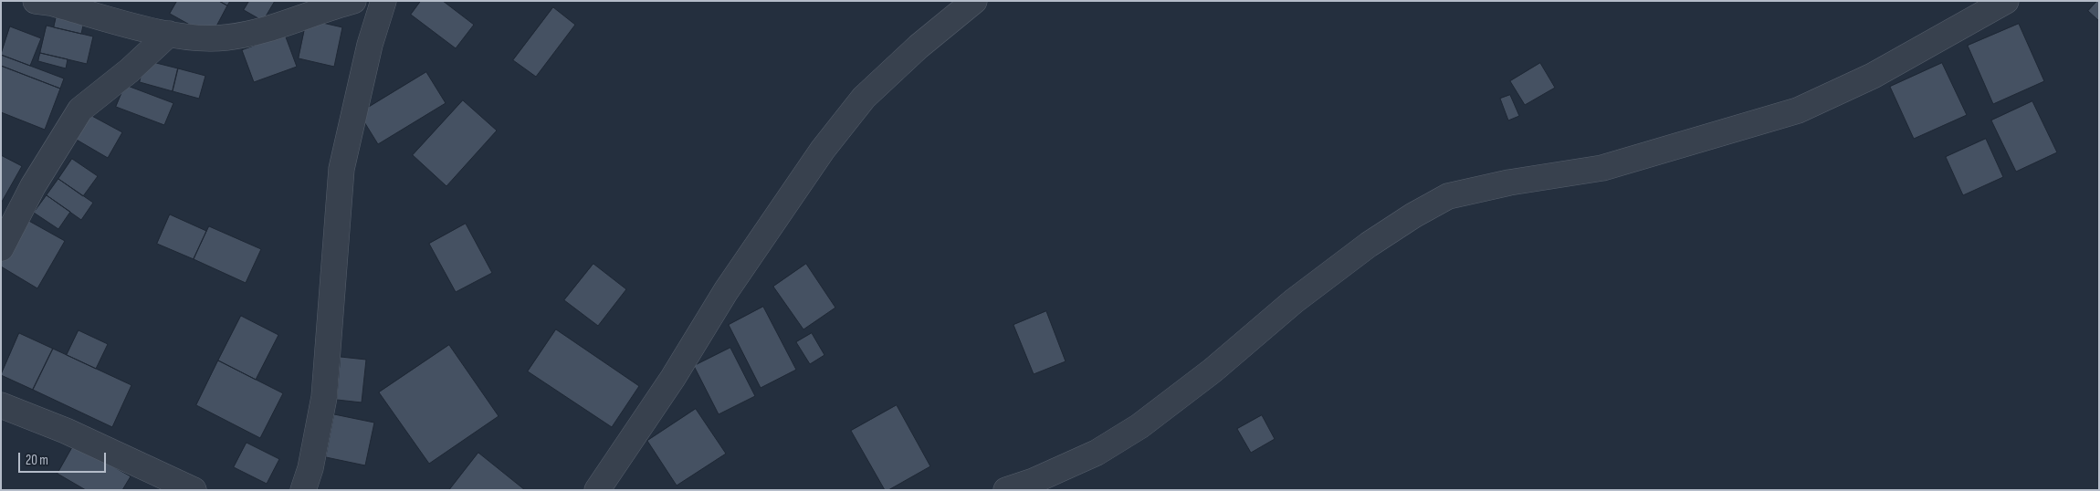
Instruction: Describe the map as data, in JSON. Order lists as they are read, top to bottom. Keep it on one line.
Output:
{"scale_bar":"20 m"}
